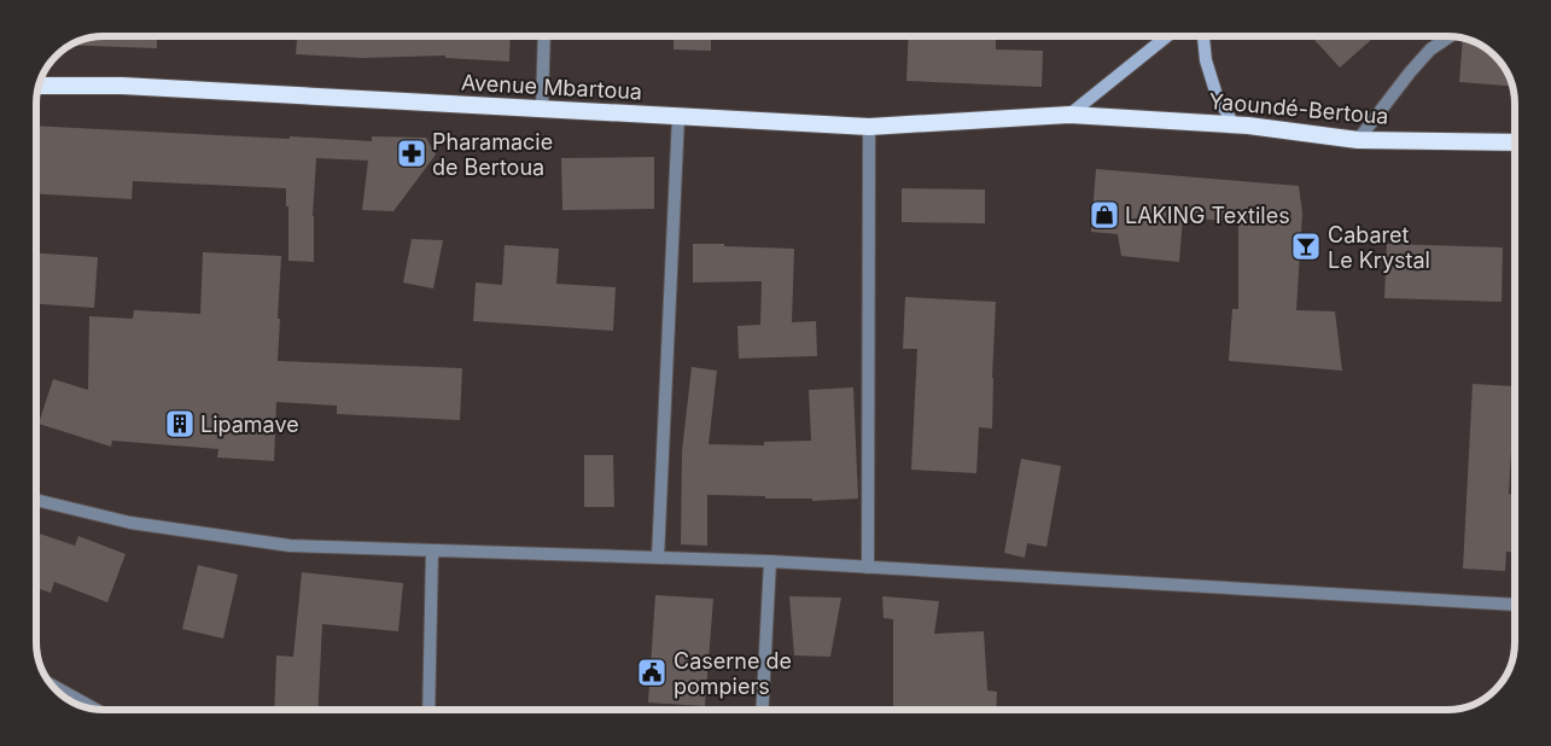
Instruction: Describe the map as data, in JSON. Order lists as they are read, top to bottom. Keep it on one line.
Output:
{"streets":{"highway":["Avenue Mbartoua","Yaoundé-Bertoua"]},"crossings":[["Avenue Mbartoua","Yaoundé-Bertoua"]],"places":{"pharmacy":["Pharamacie de Bertoua"],"shop":["LAKING Textiles"],"bar":["Cabaret Le Krystal"],"building":["Lipamave"],"public building":["Caserne de pompiers"]}}
